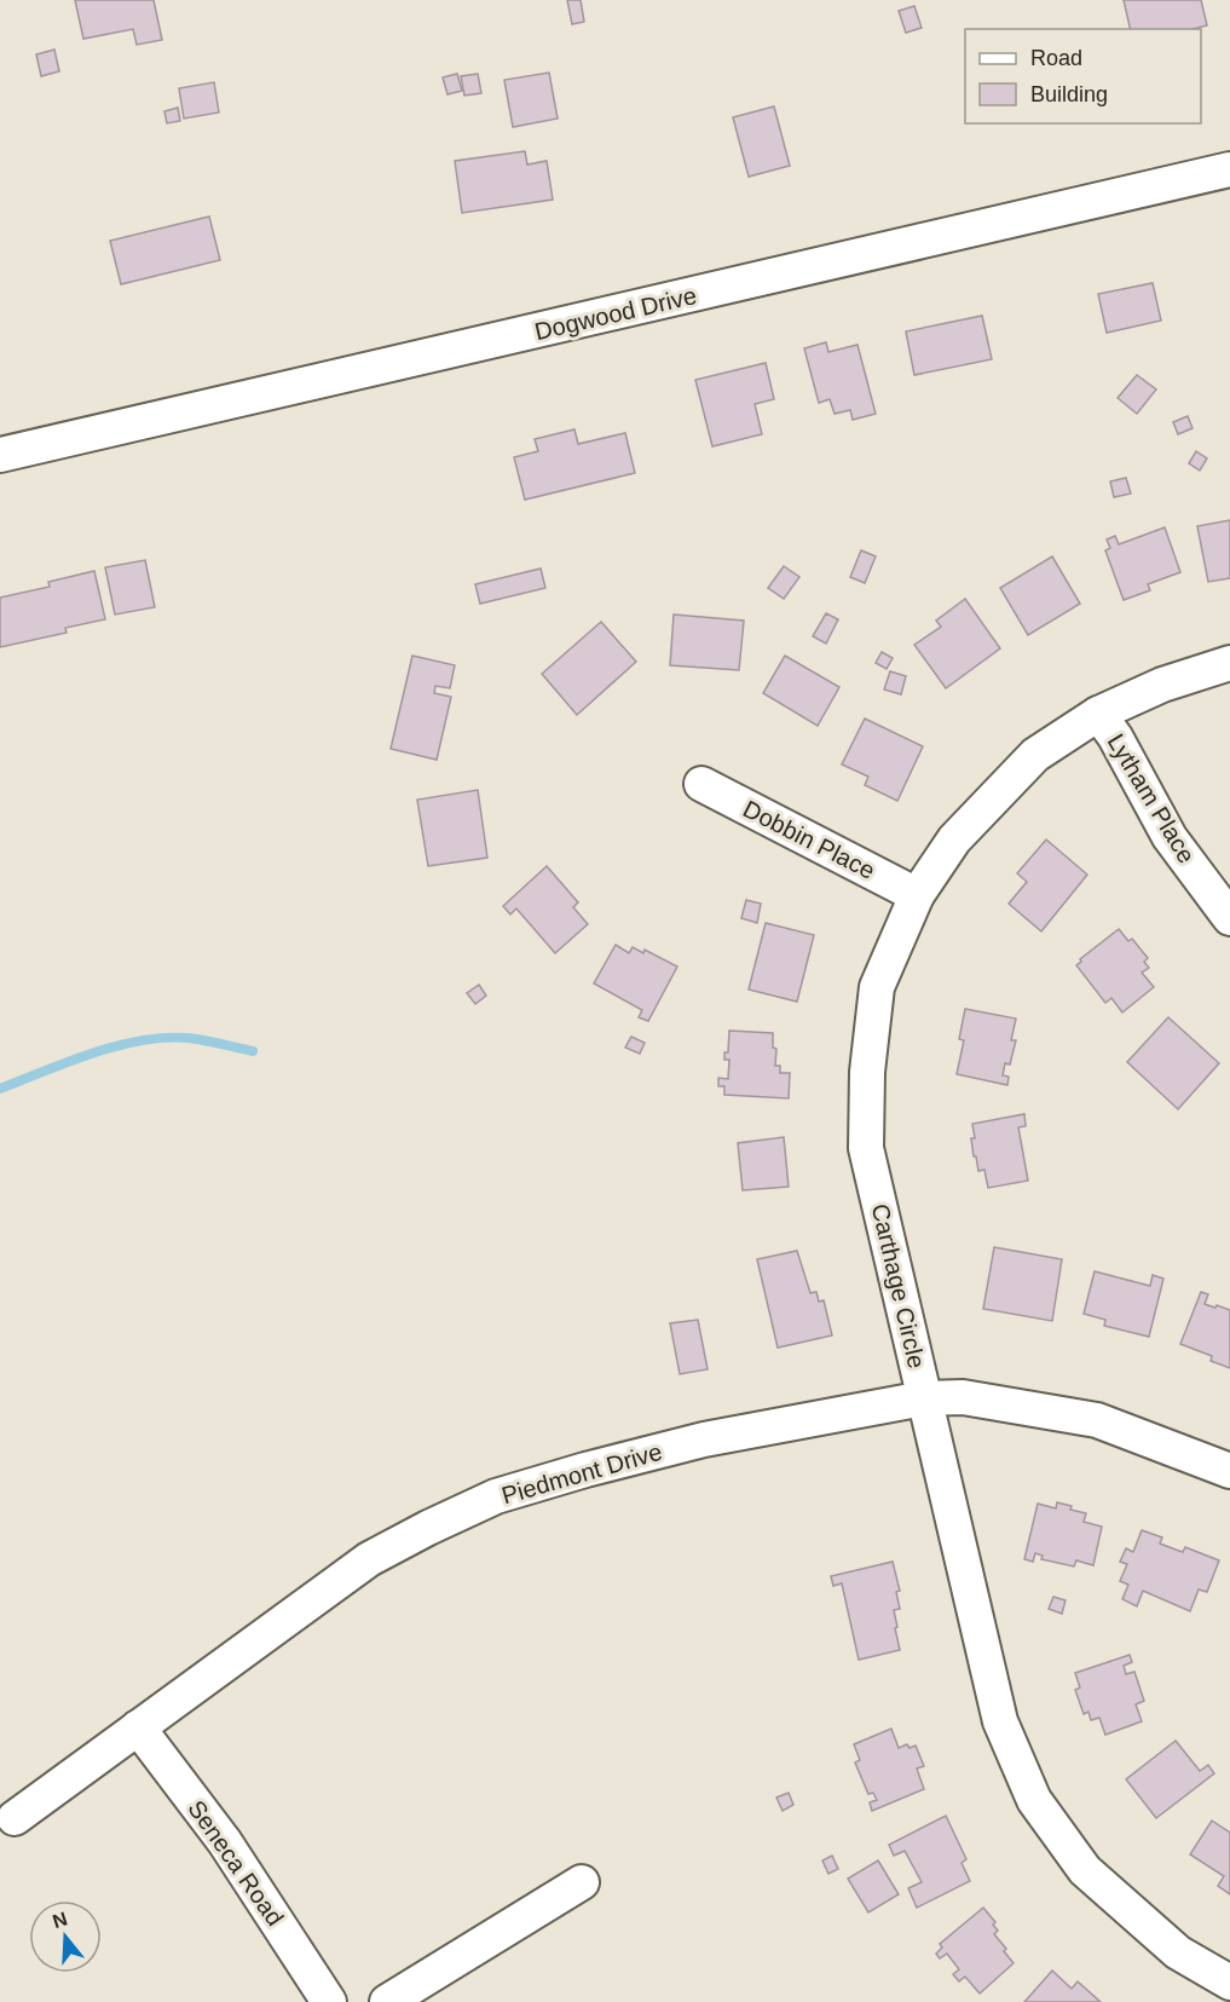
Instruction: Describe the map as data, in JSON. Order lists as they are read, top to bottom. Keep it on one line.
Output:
{"streets":{"street":["Dogwood Drive","Lytham Place","Dobbin Place","Carthage Circle","Piedmont Drive","Seneca Road"]},"crossings":[["Lytham Place","Carthage Circle"],["Dobbin Place","Carthage Circle"],["Carthage Circle","Piedmont Drive"],["Piedmont Drive","Seneca Road"]],"legend":["Road","Building"],"north":"top"}
